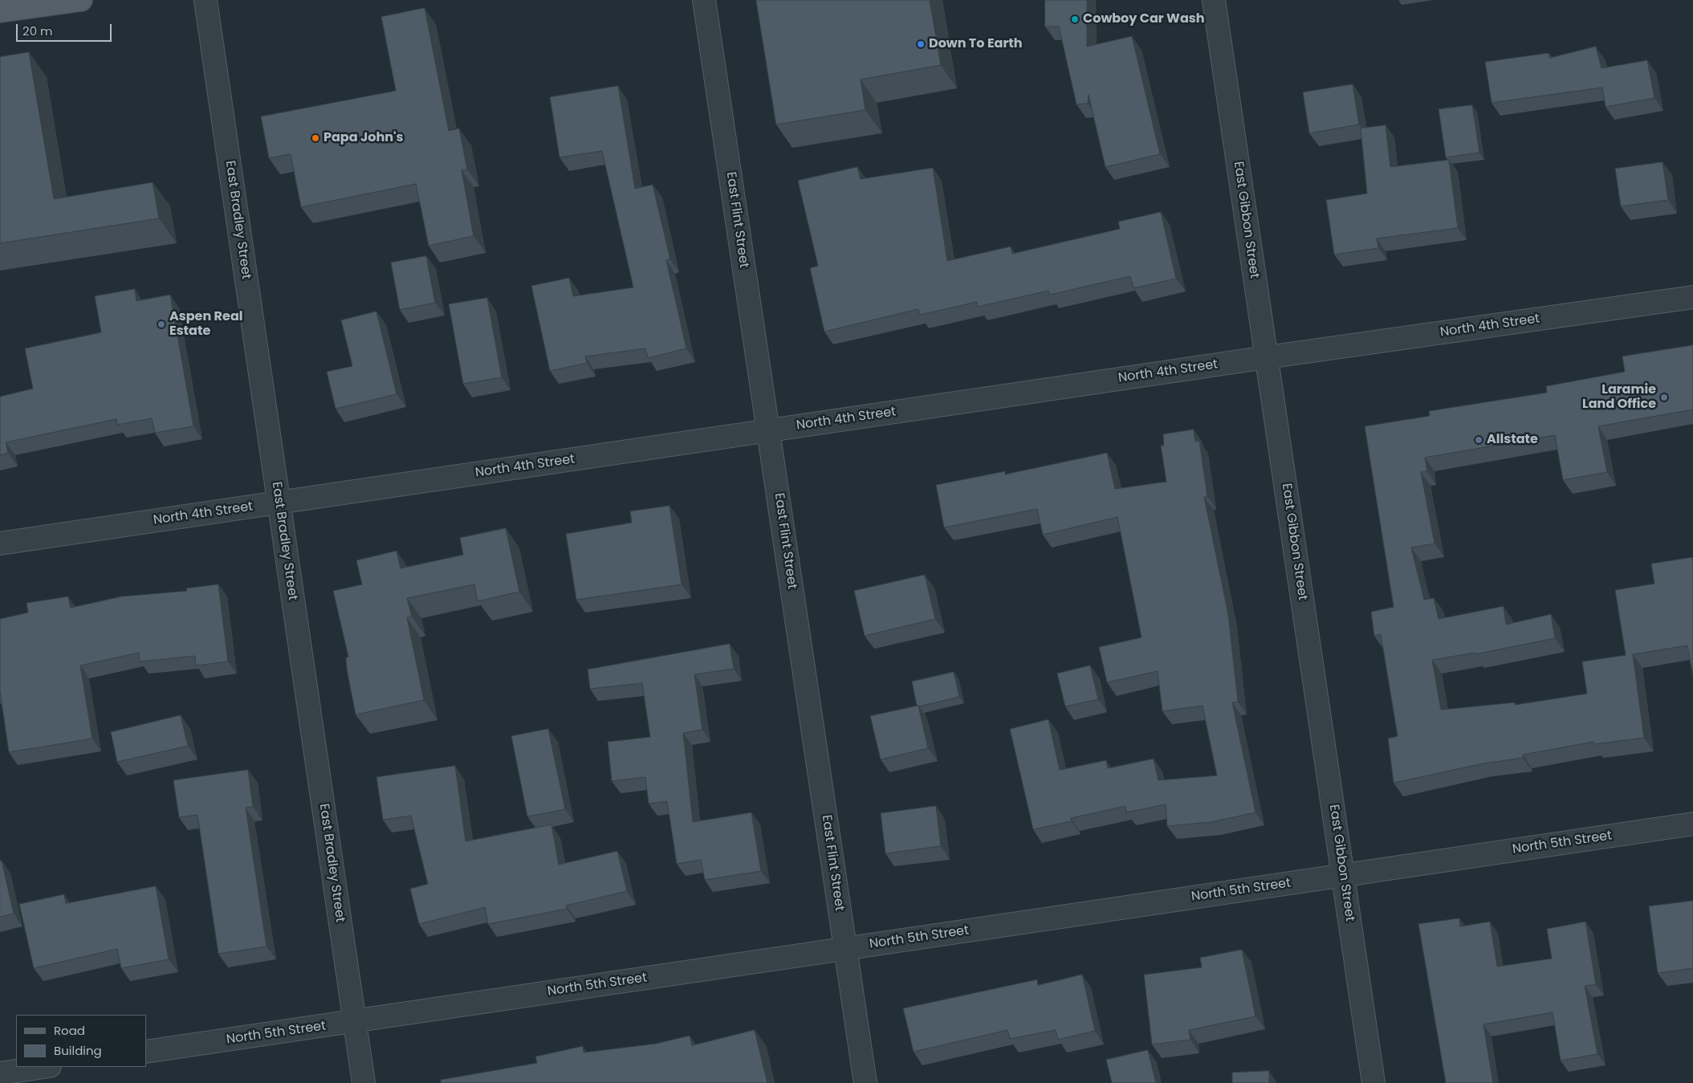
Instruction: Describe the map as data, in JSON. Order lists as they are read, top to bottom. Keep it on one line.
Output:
{"streets":{"street":["East Bradley Street","East Flint Street","East Gibbon Street","North 4th Street","North 5th Street"]},"crossings":[["East Bradley Street","North 4th Street"],["East Bradley Street","North 5th Street"],["East Flint Street","North 4th Street"],["East Flint Street","North 5th Street"],["East Gibbon Street","North 4th Street"],["East Gibbon Street","North 5th Street"]],"places":["Cowboy Car Wash","Down To Earth","Papa John's","Aspen Real Estate","Laramie Land Office","Allstate"],"legend":["Road","Building"],"scale_bar":"20 m"}
